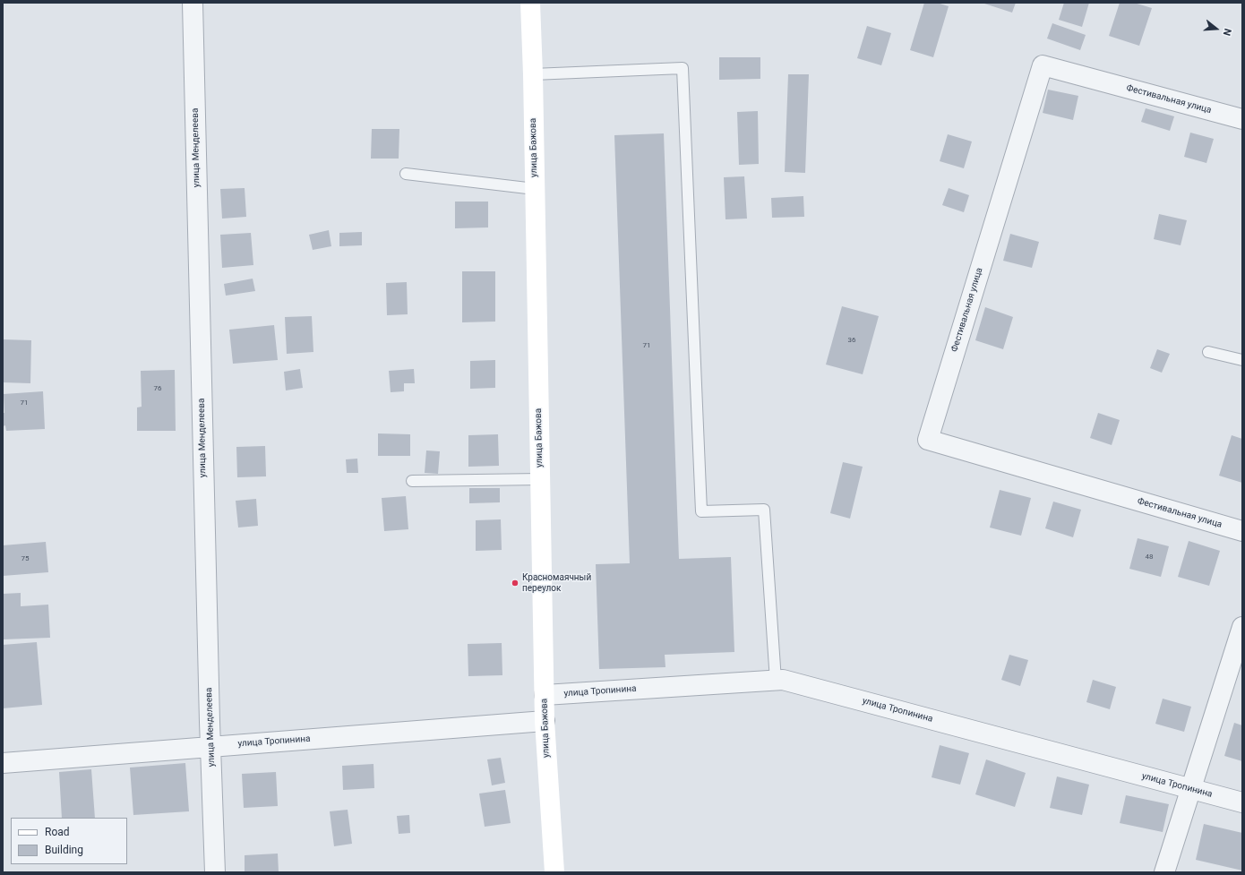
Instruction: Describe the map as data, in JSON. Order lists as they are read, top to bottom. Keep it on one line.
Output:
{"streets":{"main road":["улица Бажова"],"street":["Фестивальная улица","улица Менделеева","улица Тропинина"]},"crossings":[["улица Менделеева","улица Тропинина"],["улица Бажова","улица Тропинина"]],"places":["Красномаячный переулок"],"house_numbers":["36","71","76","71","48","75"],"legend":["Road","Building"],"north":"right"}
